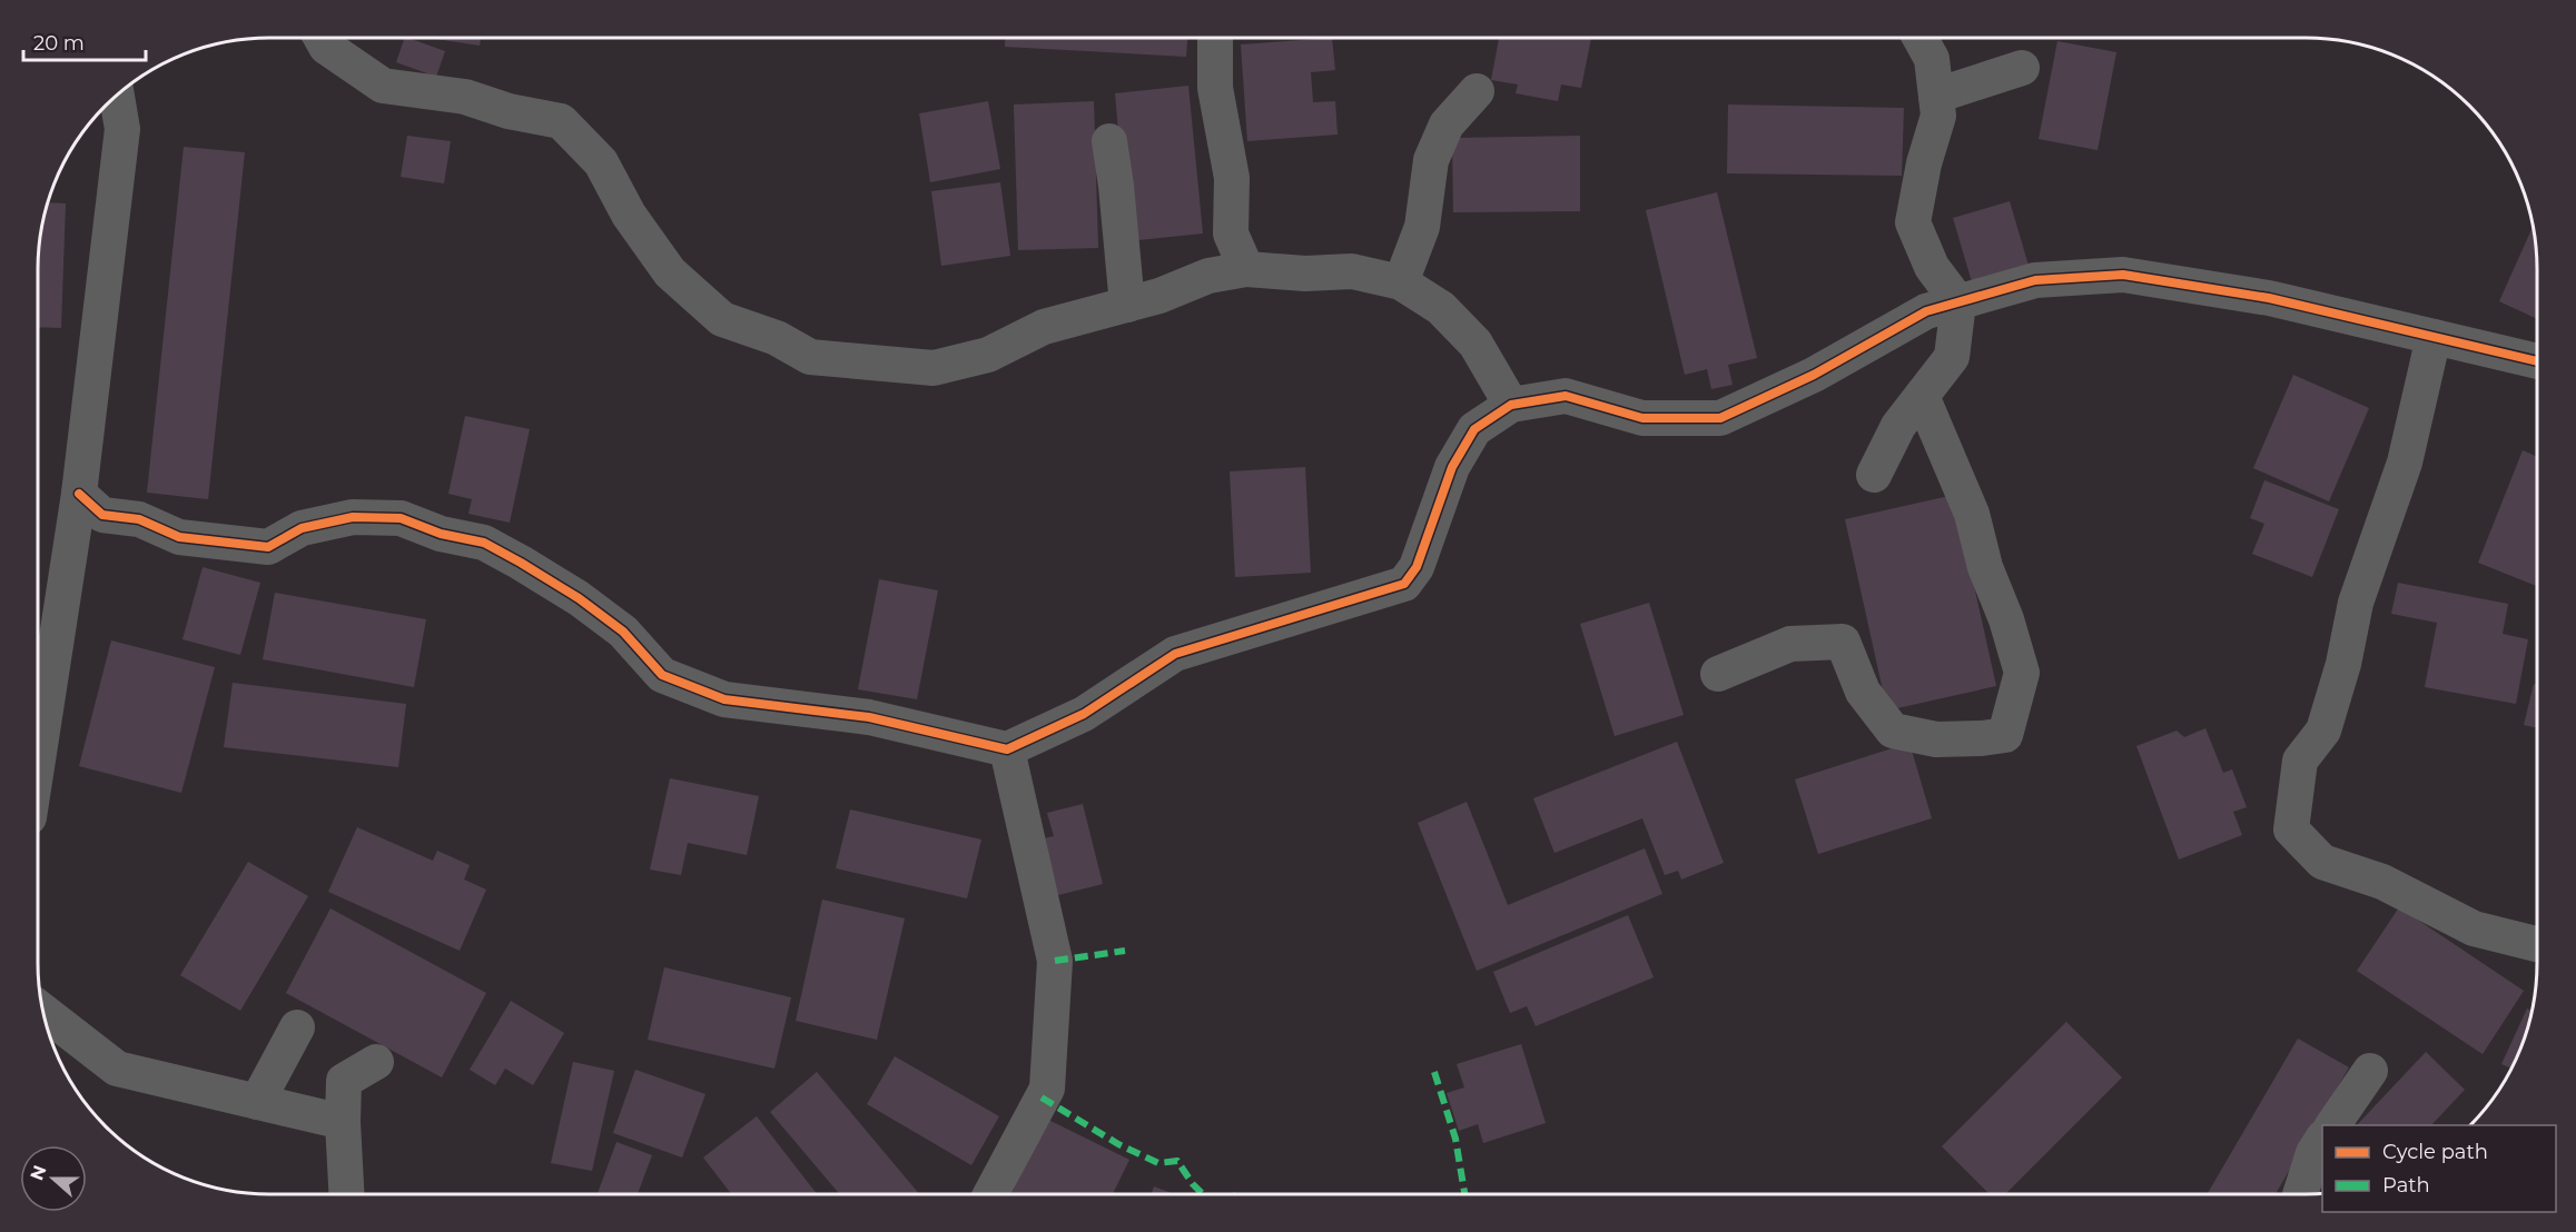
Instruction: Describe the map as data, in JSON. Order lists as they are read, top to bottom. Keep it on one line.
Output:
{"legend":["Cycle path","Path"],"scale_bar":"20 m","north":"left"}
